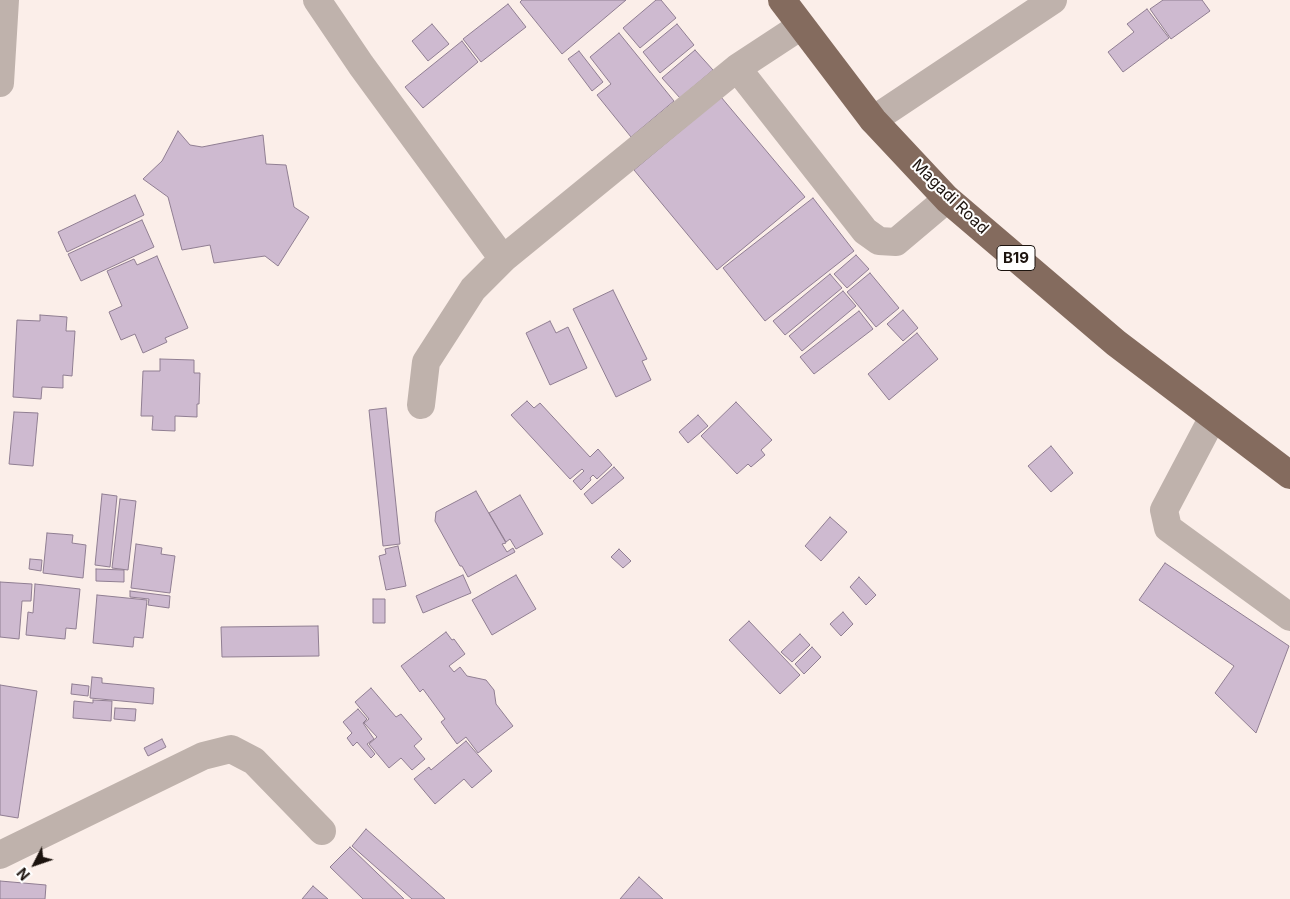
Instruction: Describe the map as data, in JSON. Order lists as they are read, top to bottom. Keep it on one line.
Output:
{"streets":{"highway":["Magadi Road","B19"]},"north":"bottom left"}
